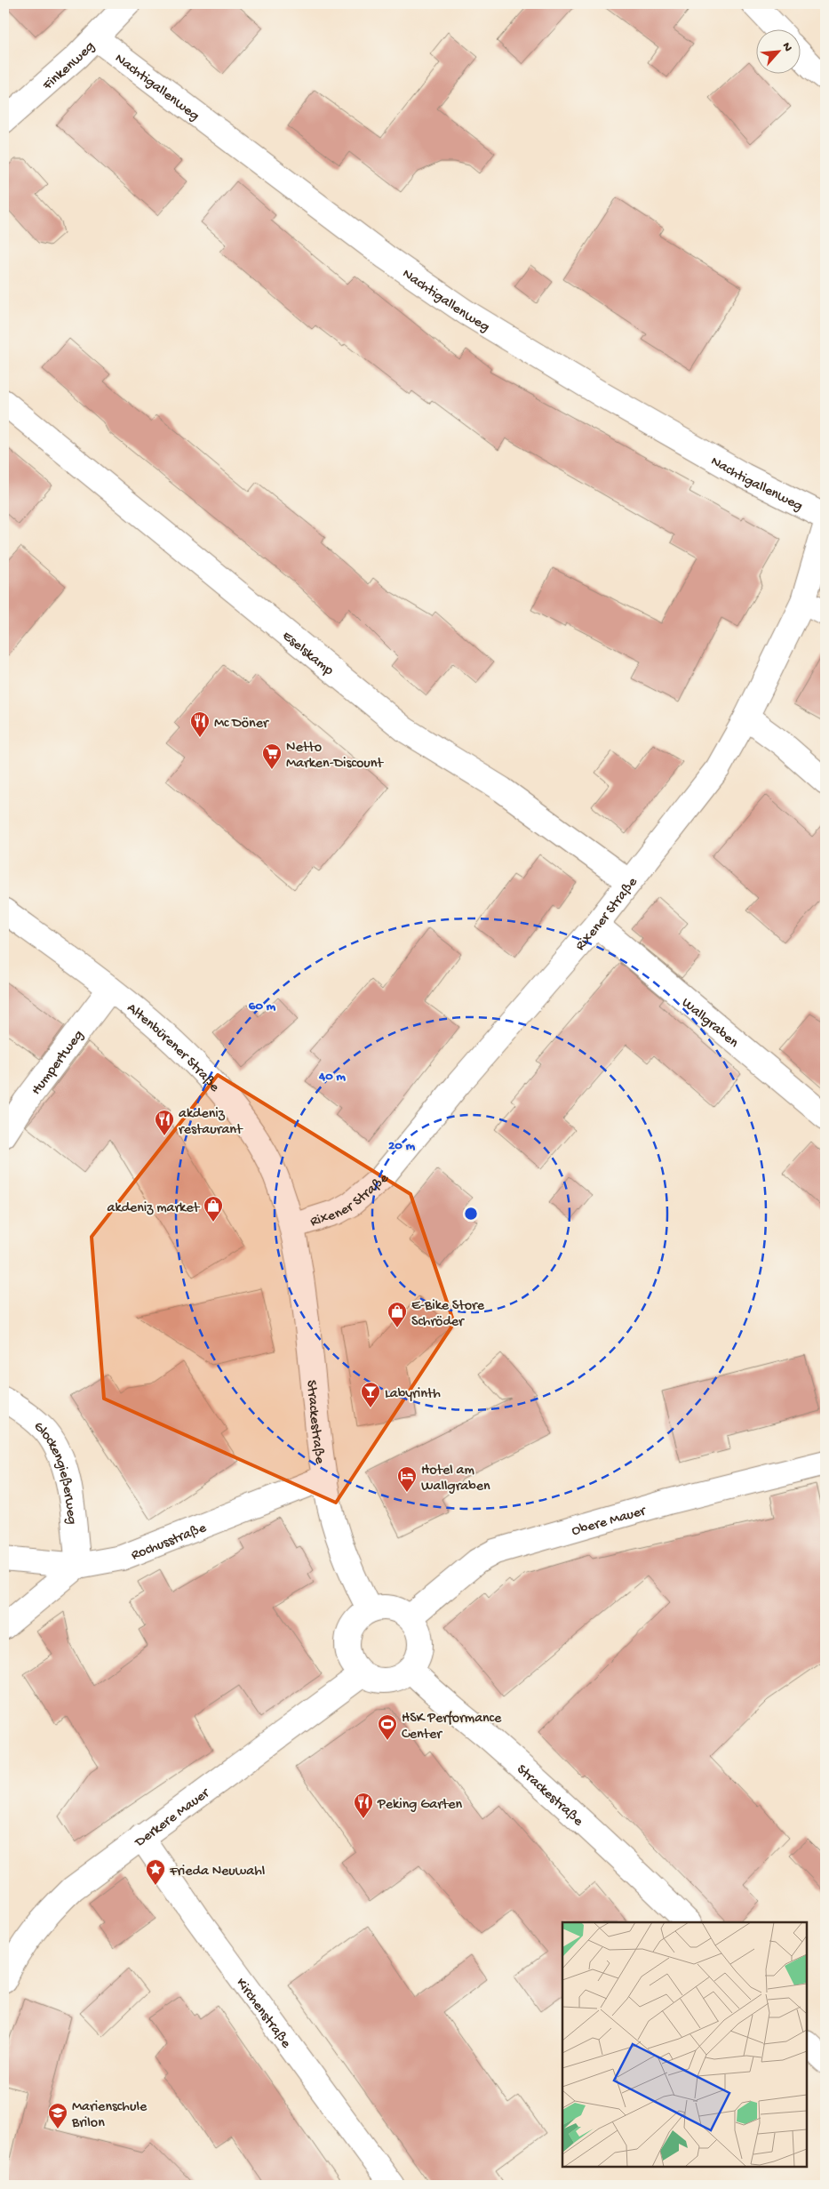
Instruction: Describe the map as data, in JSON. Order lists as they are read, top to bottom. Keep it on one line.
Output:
{"streets":{"street":["Finkenweg","Nachtigallenweg","Eselskamp","Rixener Straße","Wallgraben","Altenbürener Straße","Humpertweg","Strackestraße","Glockengießerweg","Obere Mauer","Rochusstraße","Derkere Mauer","Kirchenstraße"]},"crossings":[["Finkenweg","Nachtigallenweg"],["Eselskamp","Rixener Straße"],["Rixener Straße","Wallgraben"],["Rixener Straße","Altenbürener Straße"],["Rixener Straße","Strackestraße"],["Altenbürener Straße","Humpertweg"],["Altenbürener Straße","Strackestraße"],["Strackestraße","Obere Mauer"],["Strackestraße","Rochusstraße"],["Strackestraße","Derkere Mauer"],["Glockengießerweg","Rochusstraße"],["Obere Mauer","Derkere Mauer"],["Derkere Mauer","Kirchenstraße"]],"places":{"restaurant":["Mc Döner","akdeniz restaurant","Peking Garten"],"supermarket":["Netto Marken-Discount"],"shop":["akdeniz market","E-Bike Store Schröder"],"bar":["Labyrinth"],"hotel":["Hotel am Wallgraben"],"sports":["HSK Performance Center"],"place":["Frieda Neuwahl"],"school or university":["Marienschule Brilon"]},"north":"top right","rings":["60 m","40 m","20 m"]}
